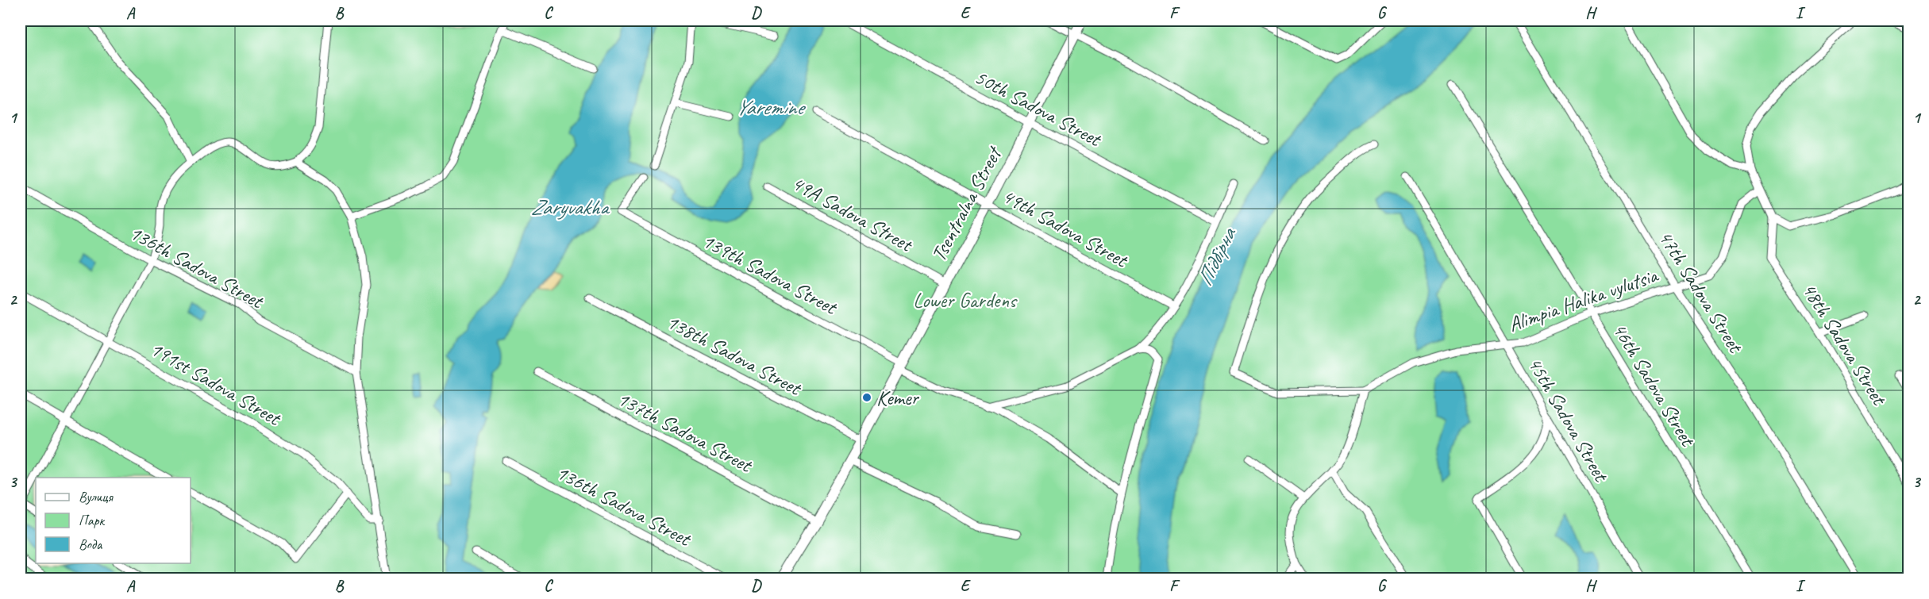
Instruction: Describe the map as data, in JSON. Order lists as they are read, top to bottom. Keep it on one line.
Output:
{"streets":{"street":["50th Sadova Street","Tsentralna Street","49A Sadova Street","49th Sadova Street","136th Sadova Street","139th Sadova Street","47th Sadova Street","Alimpia Halika vylutsia","48th Sadova Street","138th Sadova Street","191st Sadova Street","46th Sadova Street","45th Sadova Street","137th Sadova Street"]},"crossings":[["50th Sadova Street","Tsentralna Street"],["Tsentralna Street","49A Sadova Street"],["Tsentralna Street","49th Sadova Street"],["Tsentralna Street","139th Sadova Street"],["Tsentralna Street","138th Sadova Street"],["Tsentralna Street","137th Sadova Street"],["47th Sadova Street","Alimpia Halika vylutsia"],["Alimpia Halika vylutsia","46th Sadova Street"],["Alimpia Halika vylutsia","45th Sadova Street"]],"water":["Yaremine","Zaryvakha","Підбірна"],"parks":["Lower Gardens"],"places":["Kemer"],"legend":["Вулиця","Парк","Вода"],"grid":{"columns":["A","B","C","D","E","F","G","H","I"],"rows":["1","2","3"]}}
